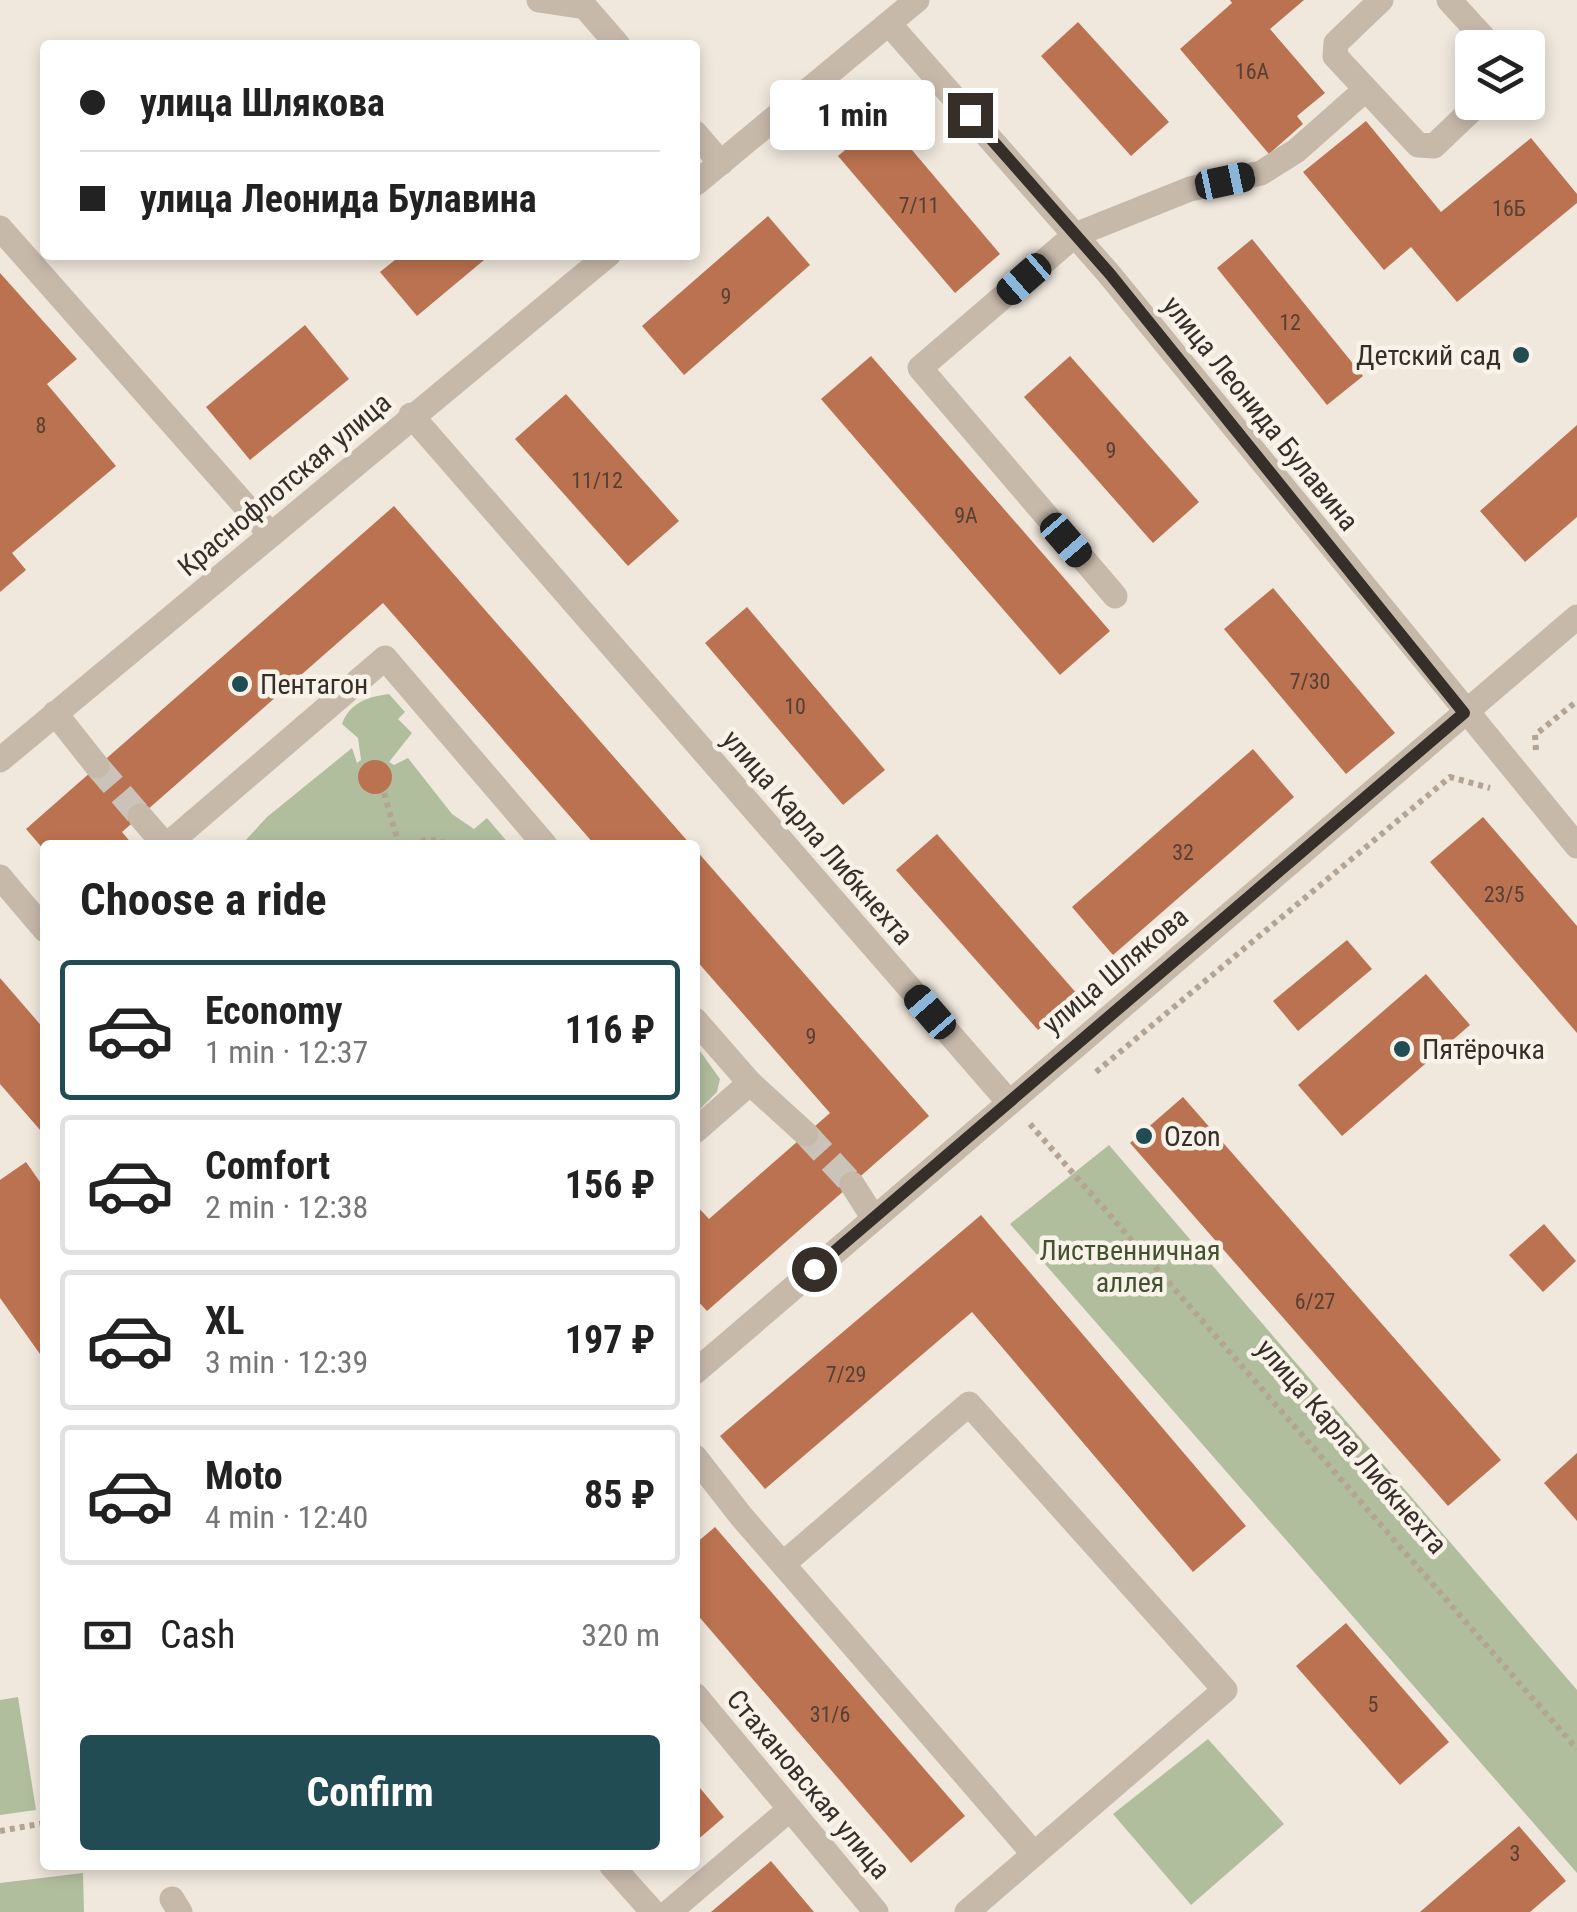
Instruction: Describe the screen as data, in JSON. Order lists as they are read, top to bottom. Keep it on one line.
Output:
{"streets":{"street":["улица Леонида Булавина","Краснофлотская улица","улица Карла Либкнехта","улица Шлякова","Стахановская улица"]},"crossings":[["улица Леонида Булавина","улица Шлякова"],["Краснофлотская улица","улица Карла Либкнехта"],["улица Карла Либкнехта","улица Шлякова"]],"parks":["Лиственничная аллея"],"places":["Детский сад","Пентагон","Пятёрочка","Ozon"],"house_numbers":["16А","7/11","16Б","9","12","8","9","11/12","9А","7/30","10","32","23/5","9","6/27","7/29","5","31/6","3"],"page":{"banner":["улица Шлякова","улица Леонида Булавина"],"bubble":"1 min","heading":"Choose a ride","list":[{"name":"Economy","note":"1 min · 12:37","value":"116 ₽"},{"name":"Comfort","note":"2 min · 12:38","value":"156 ₽"},{"name":"XL","note":"3 min · 12:39","value":"197 ₽"},{"name":"Moto","note":"4 min · 12:40","value":"85 ₽"}],"pay":["Cash","320 m"],"buttons":"Confirm"}}
